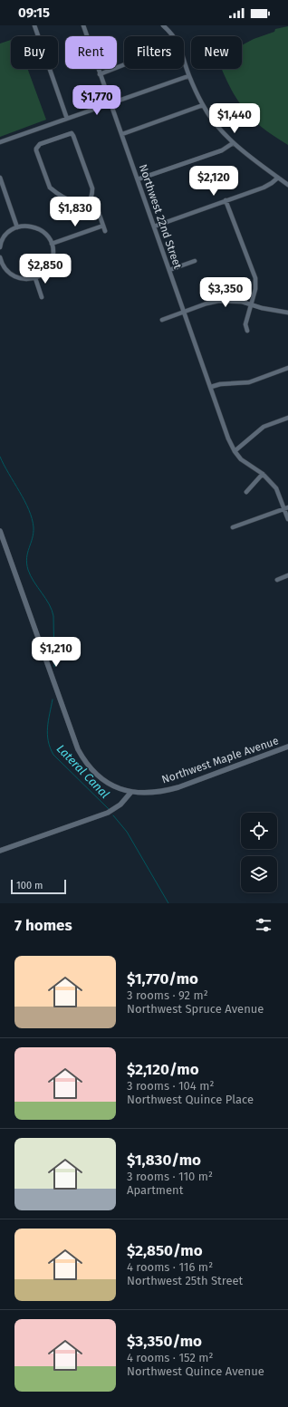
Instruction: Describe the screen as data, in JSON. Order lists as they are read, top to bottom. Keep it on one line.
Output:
{"streets":{"street":["Northwest 22nd Street","Northwest Maple Avenue"]},"water":["Lateral Canal"],"scale_bar":"100 m","page":{"status":"09:15","chip":["Buy","Rent","Filters","New"],"price":["$1,770","$1,440","$2,120","$1,830","$2,850","$3,350","$1,210"],"scale":"100 m","heading":"7 homes","list":[{"name":"$1,770/mo","note":"3 rooms · 92 m² · Northwest Spruce Avenue"},{"name":"$2,120/mo","note":"3 rooms · 104 m² · Northwest Quince Place"},{"name":"$1,830/mo","note":"3 rooms · 110 m² · Apartment"},{"name":"$2,850/mo","note":"4 rooms · 116 m² · Northwest 25th Street"},{"name":"$3,350/mo","note":"4 rooms · 152 m² · Northwest Quince Avenue"}]}}
